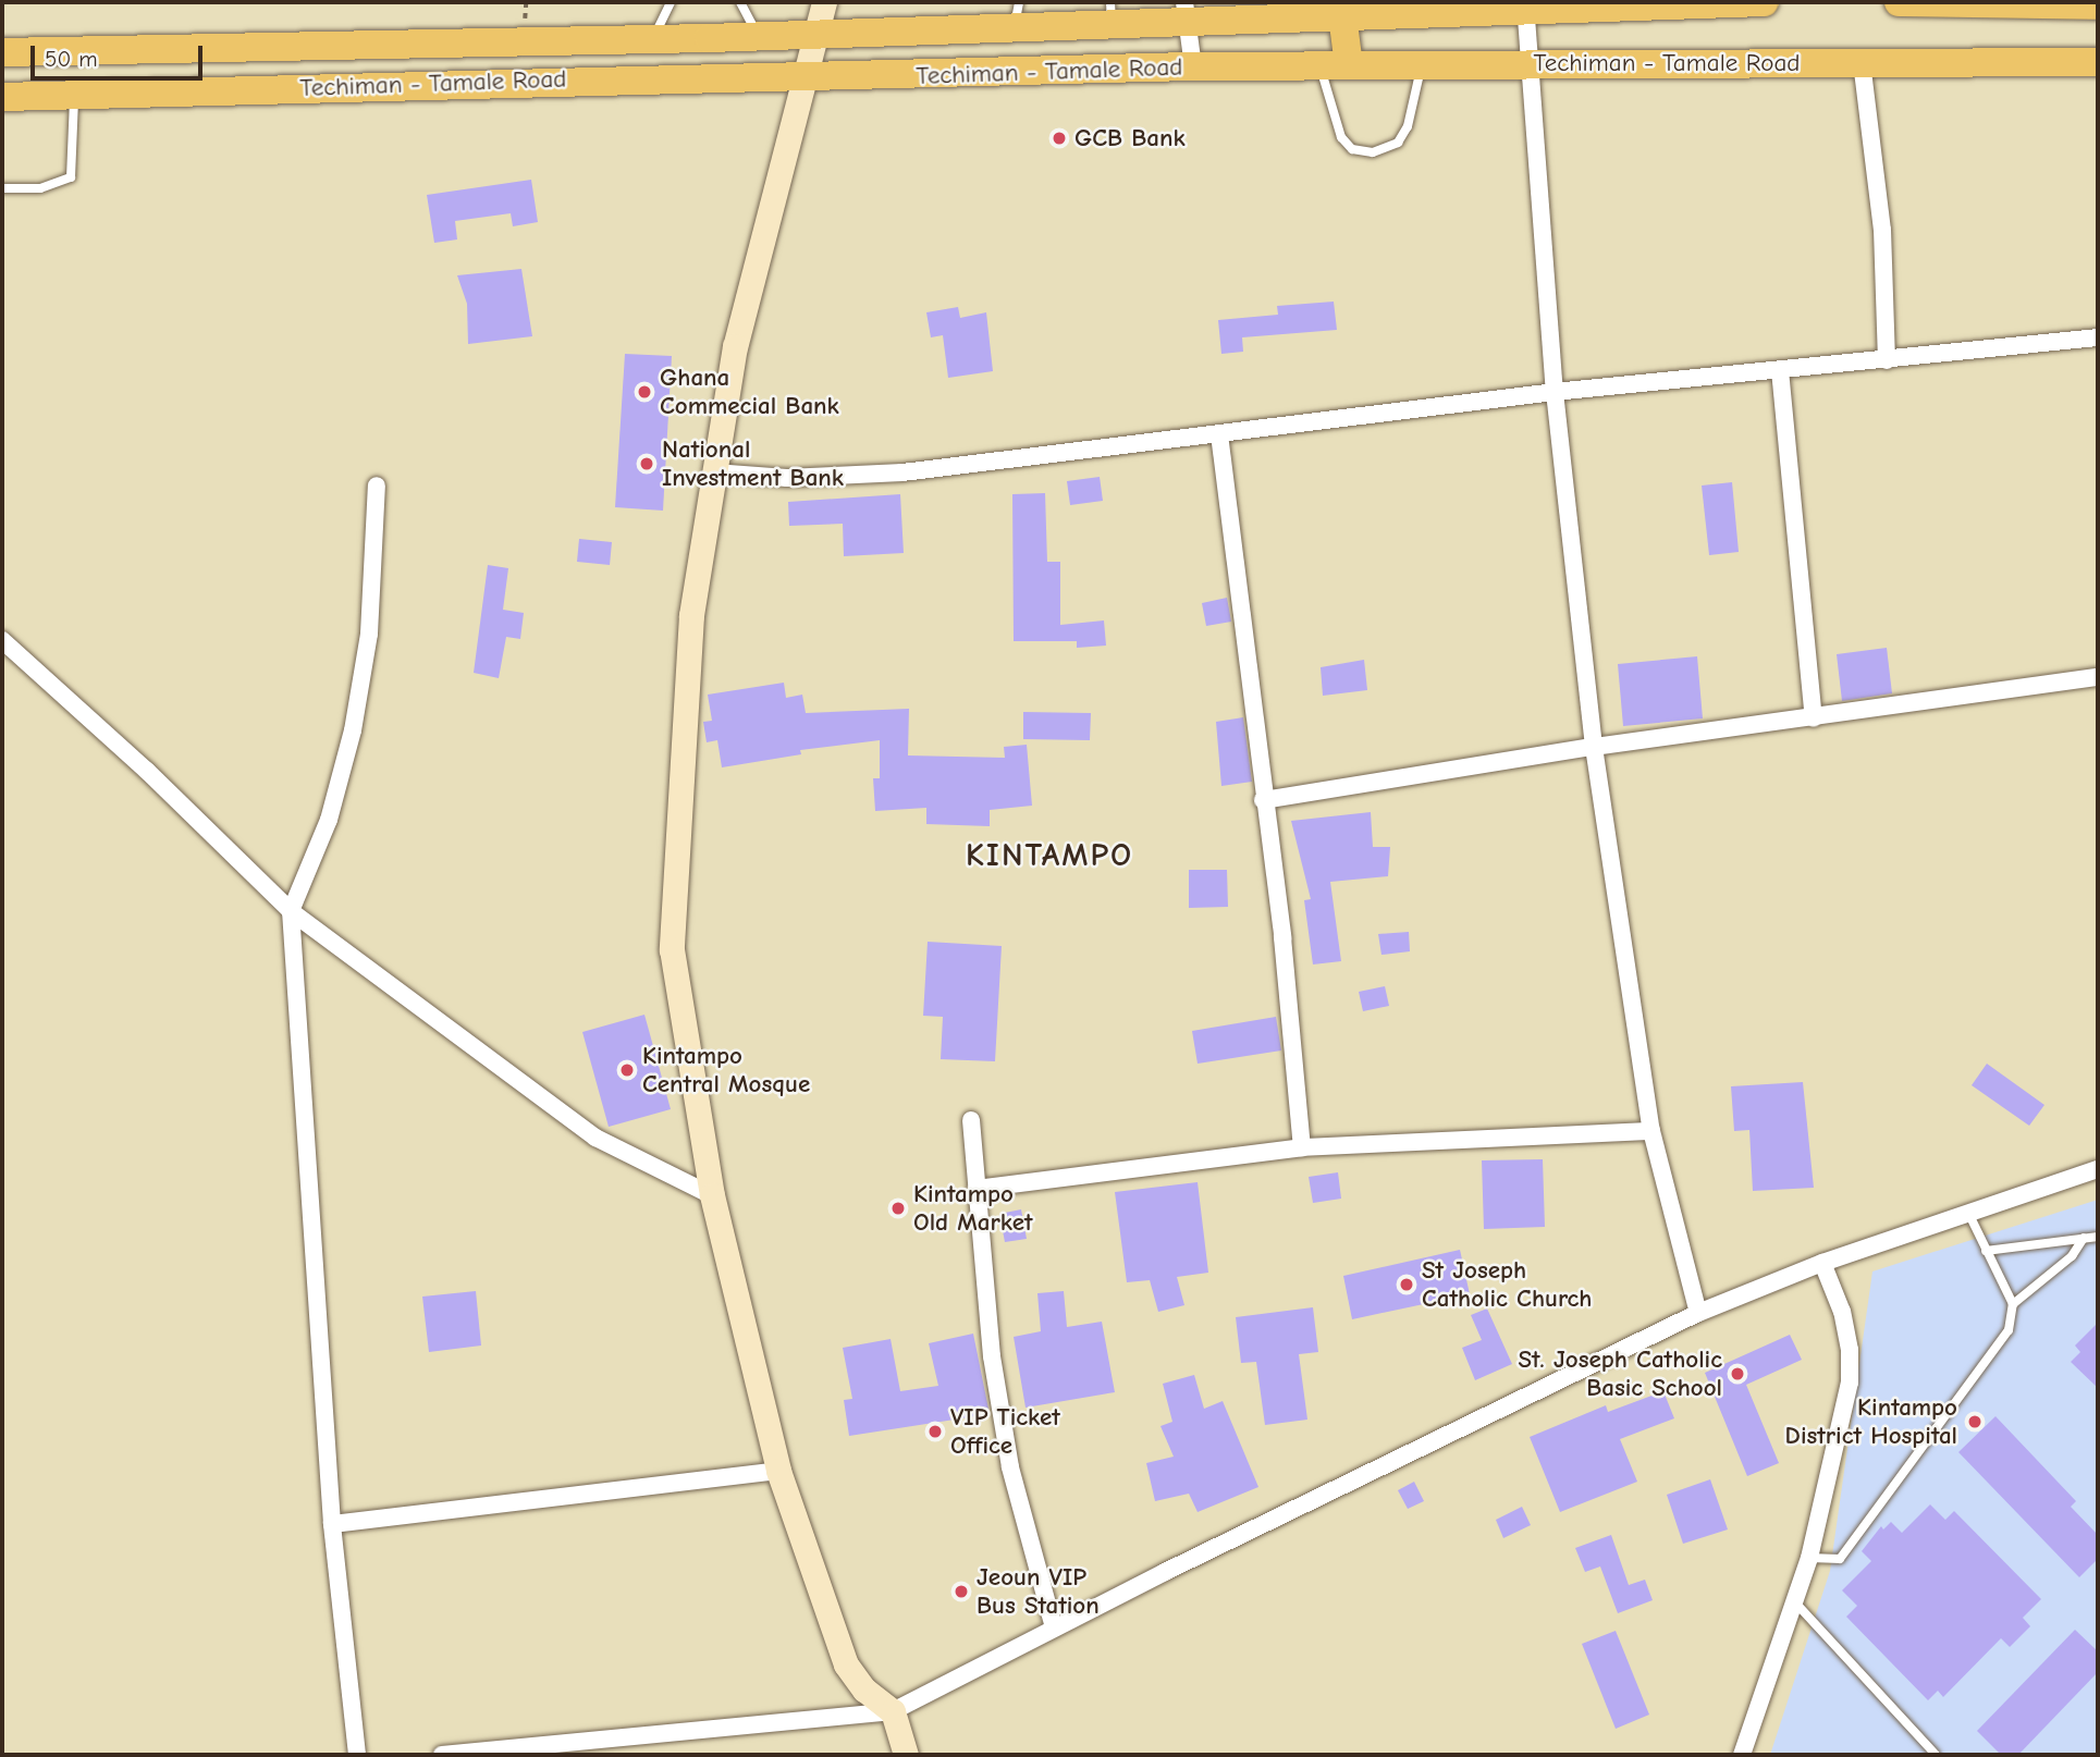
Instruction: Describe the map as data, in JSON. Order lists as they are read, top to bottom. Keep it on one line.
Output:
{"streets":{"highway":["Techiman - Tamale Road"]},"districts":["KINTAMPO"],"places":["GCB Bank","Ghana Commecial Bank","National Investment Bank","Kintampo Central Mosque","Kintampo Old Market","St Joseph Catholic Church","St. Joseph Catholic Basic School","Kintampo District Hospital","VIP Ticket Office","Jeoun VIP Bus Station"],"scale_bar":"50 m"}
